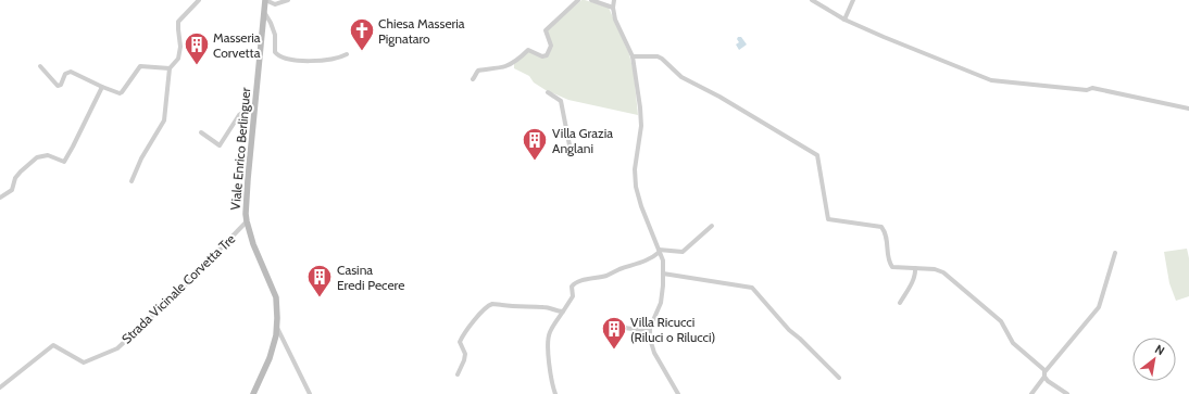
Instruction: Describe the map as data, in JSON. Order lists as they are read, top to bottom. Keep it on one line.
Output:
{"streets":{"main road":["Viale Enrico Berlinguer"],"street":["Strada Vicinale Corvetta Tre"]},"crossings":[["Viale Enrico Berlinguer","Strada Vicinale Corvetta Tre"]],"places":{"church":["Chiesa Masseria Pignataro"],"building":["Masseria Corvetta","Villa Grazia Anglani","Casina Eredi Pecere","Villa Ricucci (Riluci o Rilucci)"]},"north":"top right"}
